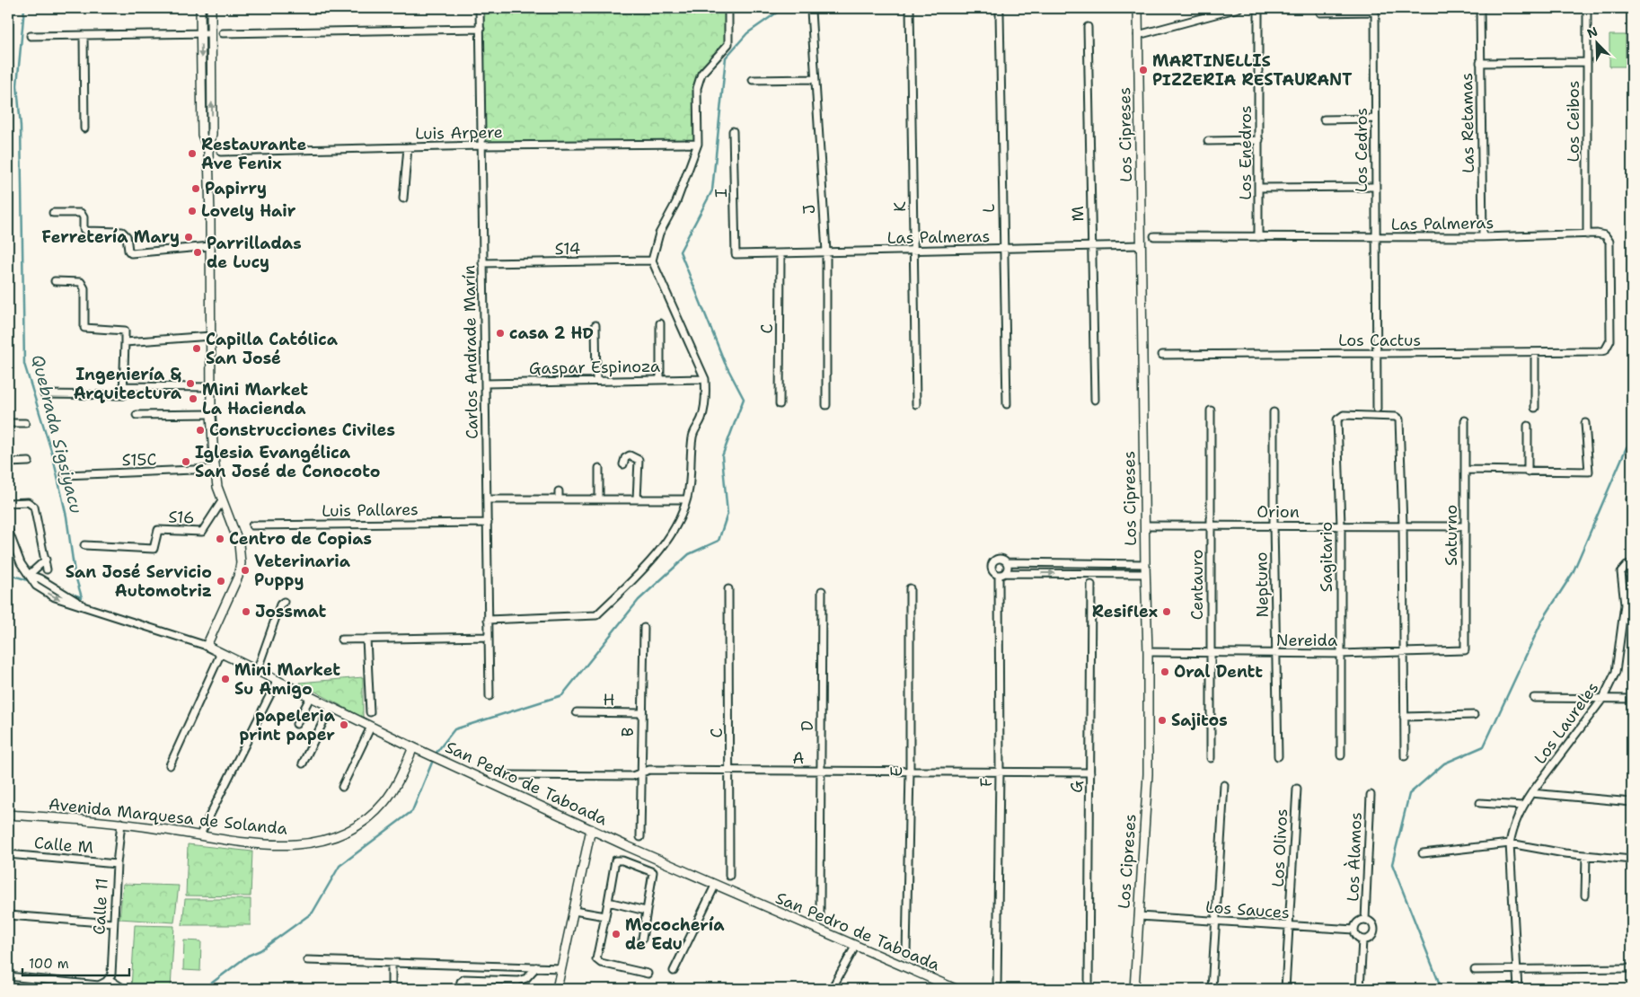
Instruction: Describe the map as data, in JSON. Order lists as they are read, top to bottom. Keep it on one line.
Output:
{"streets":{"street":["Los Ceibos","Las Retamas","Luis Arpere","Los Cipreses","Los Cedros","Los Enedros","I","K","L","J","M","Las Palmeras","S14","C","Los Cactus","Carlos Andrade Marín","Gaspar Espinoza","S15C","Luis Pallares","Orion","S16","Saturno","Sagitario","Centauro","Neptuno","Nereida","H","Los Laureles","D","B","A","E","F","San Pedro de Taboada","G","Avenida Marquesa de Solanda","Calle M","Los Olivos","Los Àlamos","Calle 11","Los Sauces"]},"crossings":[["Los Ceibos","Las Palmeras"],["Las Retamas","Las Palmeras"],["Luis Arpere","Carlos Andrade Marín"],["Los Cipreses","Las Palmeras"],["Los Cipreses","Orion"],["Los Cipreses","Nereida"],["Los Cipreses","Los Sauces"],["Los Cedros","Las Palmeras"],["Los Enedros","Las Palmeras"],["I","Las Palmeras"],["K","Las Palmeras"],["L","Las Palmeras"],["J","Las Palmeras"],["M","Las Palmeras"],["Las Palmeras","C"],["Las Palmeras","Los Cactus"],["S14","Carlos Andrade Marín"],["C","A"],["Carlos Andrade Marín","Gaspar Espinoza"],["Carlos Andrade Marín","Luis Pallares"],["Orion","Saturno"],["Orion","Sagitario"],["Orion","Centauro"],["Orion","Neptuno"],["Saturno","Nereida"],["Sagitario","Nereida"],["Centauro","Nereida"],["Neptuno","Nereida"],["H","B"],["D","A"],["B","A"],["A","E"],["A","F"],["A","G"],["San Pedro de Taboada","Avenida Marquesa de Solanda"],["Avenida Marquesa de Solanda","Calle 11"],["Calle M","Calle 11"],["Los Olivos","Los Sauces"],["Los Àlamos","Los Sauces"]],"water":["Quebrada Sigsiyacu"],"places":["MARTINELLIS PIZZERIA RESTAURANT","Restaurante Ave Fenix","Papirry","Lovely Hair","Ferretería Mary","Parrilladas de Lucy","casa 2 HD","Capilla Católica San José","Ingeniería & Arquitectura","Mini Market La Hacienda","Construcciones Civiles","Iglesia Evangélica San José de Conocoto","Centro de Copias","Veterinaria Puppy","San José Servicio Automotriz","Jossmat","Resiflex","Oral Dentt","Mini Market Su Amigo","Sajitos","papeleria print paper","Mocochería de Edu"],"scale_bar":"100 m","north":"top left"}
